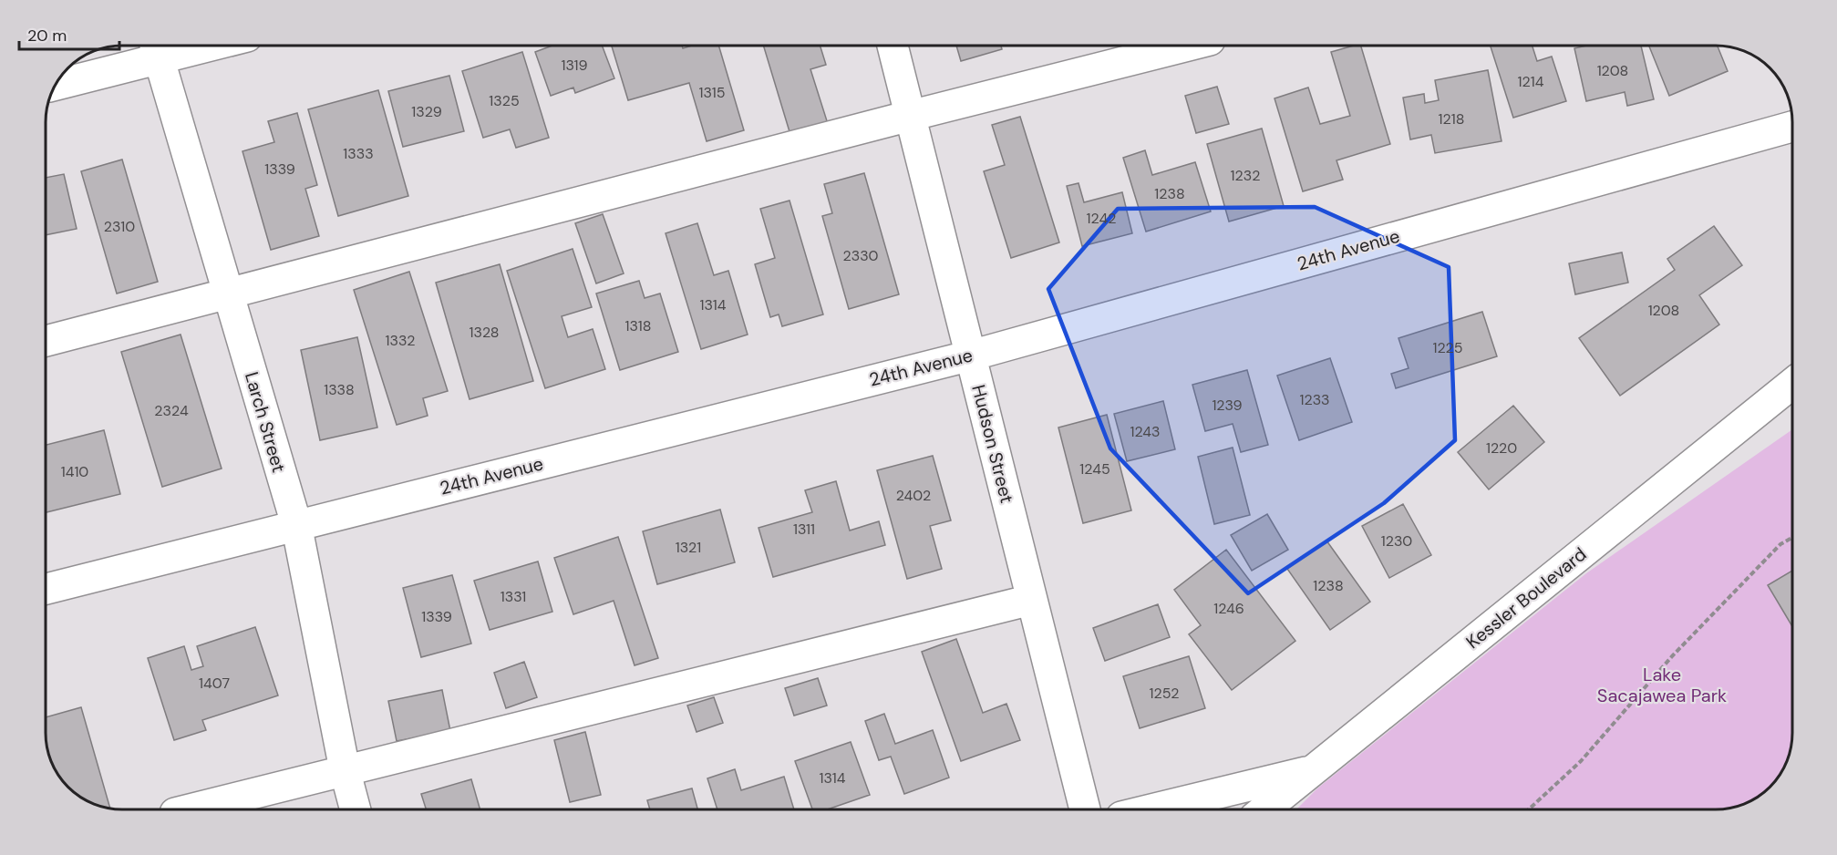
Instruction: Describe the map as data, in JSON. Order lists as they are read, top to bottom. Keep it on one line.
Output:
{"streets":{"street":["24th Avenue","Larch Street","Hudson Street","Kessler Boulevard"]},"crossings":[["24th Avenue","Larch Street"],["24th Avenue","Hudson Street"]],"parks":["Lake Sacajawea Park"],"house_numbers":["1319","1208","1214","1315","1325","1329","1218","1333","1339","1232","1238","1242","2310","2330","1314","1208","1318","1328","1332","1225","1338","1233","1239","2324","1243","1220","1245","1410","2402","1311","1230","1321","1238","1331","1246","1339","1407","1252","1314"],"scale_bar":"20 m"}
